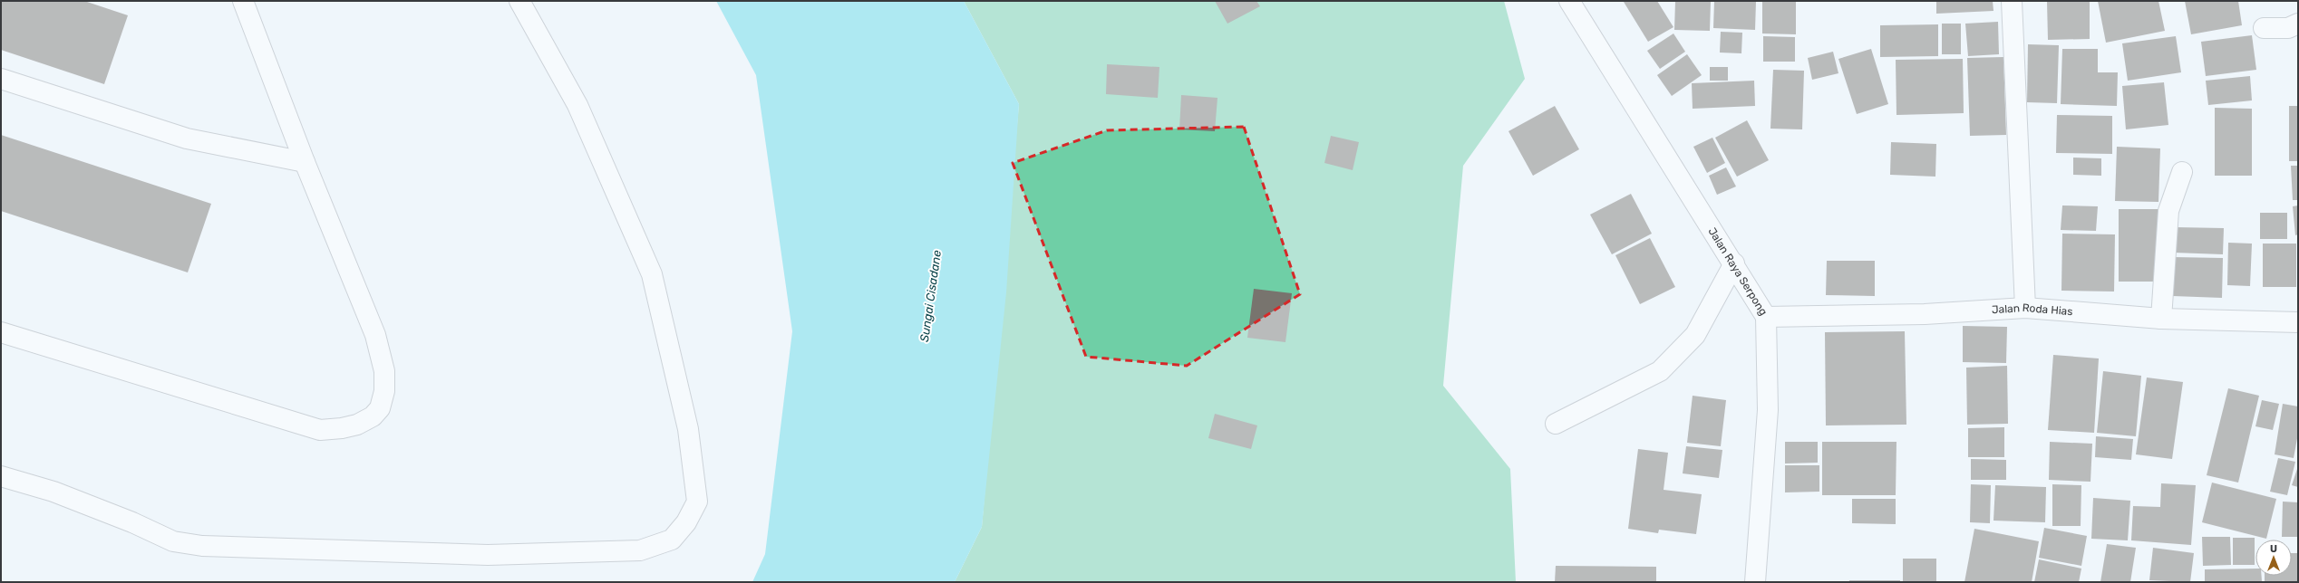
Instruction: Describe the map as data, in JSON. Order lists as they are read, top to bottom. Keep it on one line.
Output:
{"streets":{"street":["Jalan Raya Serpong","Jalan Roda Hias"]},"crossings":[["Jalan Raya Serpong","Jalan Roda Hias"]],"water":["Sungai Cisadane"],"north":"top"}
